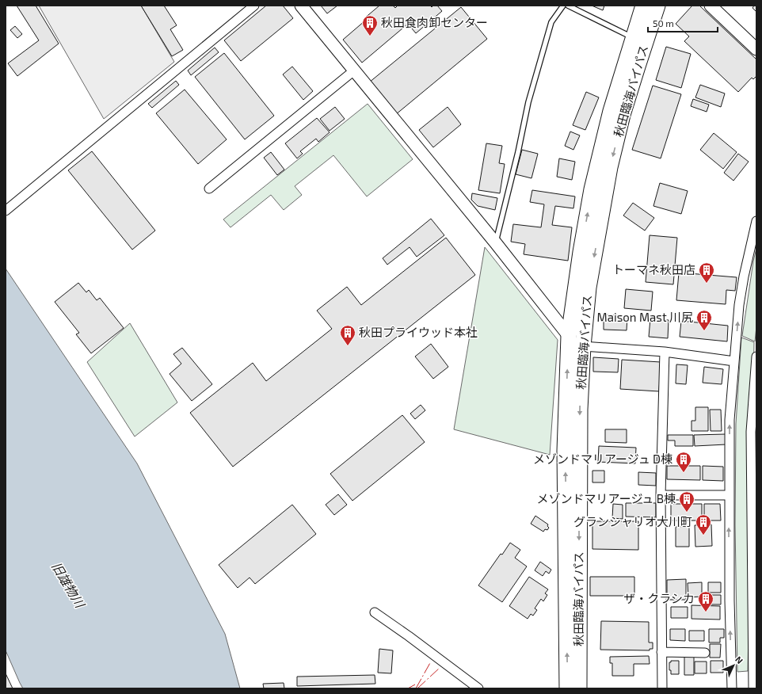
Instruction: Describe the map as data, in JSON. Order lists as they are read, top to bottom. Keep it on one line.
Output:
{"streets":{"highway":["秋田臨海バイパス"]},"water":["旧雄物川"],"places":{"building":["秋田食肉卸センター","トーマネ秋田店","Maison Mast 川尻","秋田プライウッド本社","メゾンドマリアージュ D棟","メゾンドマリアージュ B棟","グランシャリオ大川町","ザ・クラシカ"]},"scale_bar":"50 m","north":"top right"}
